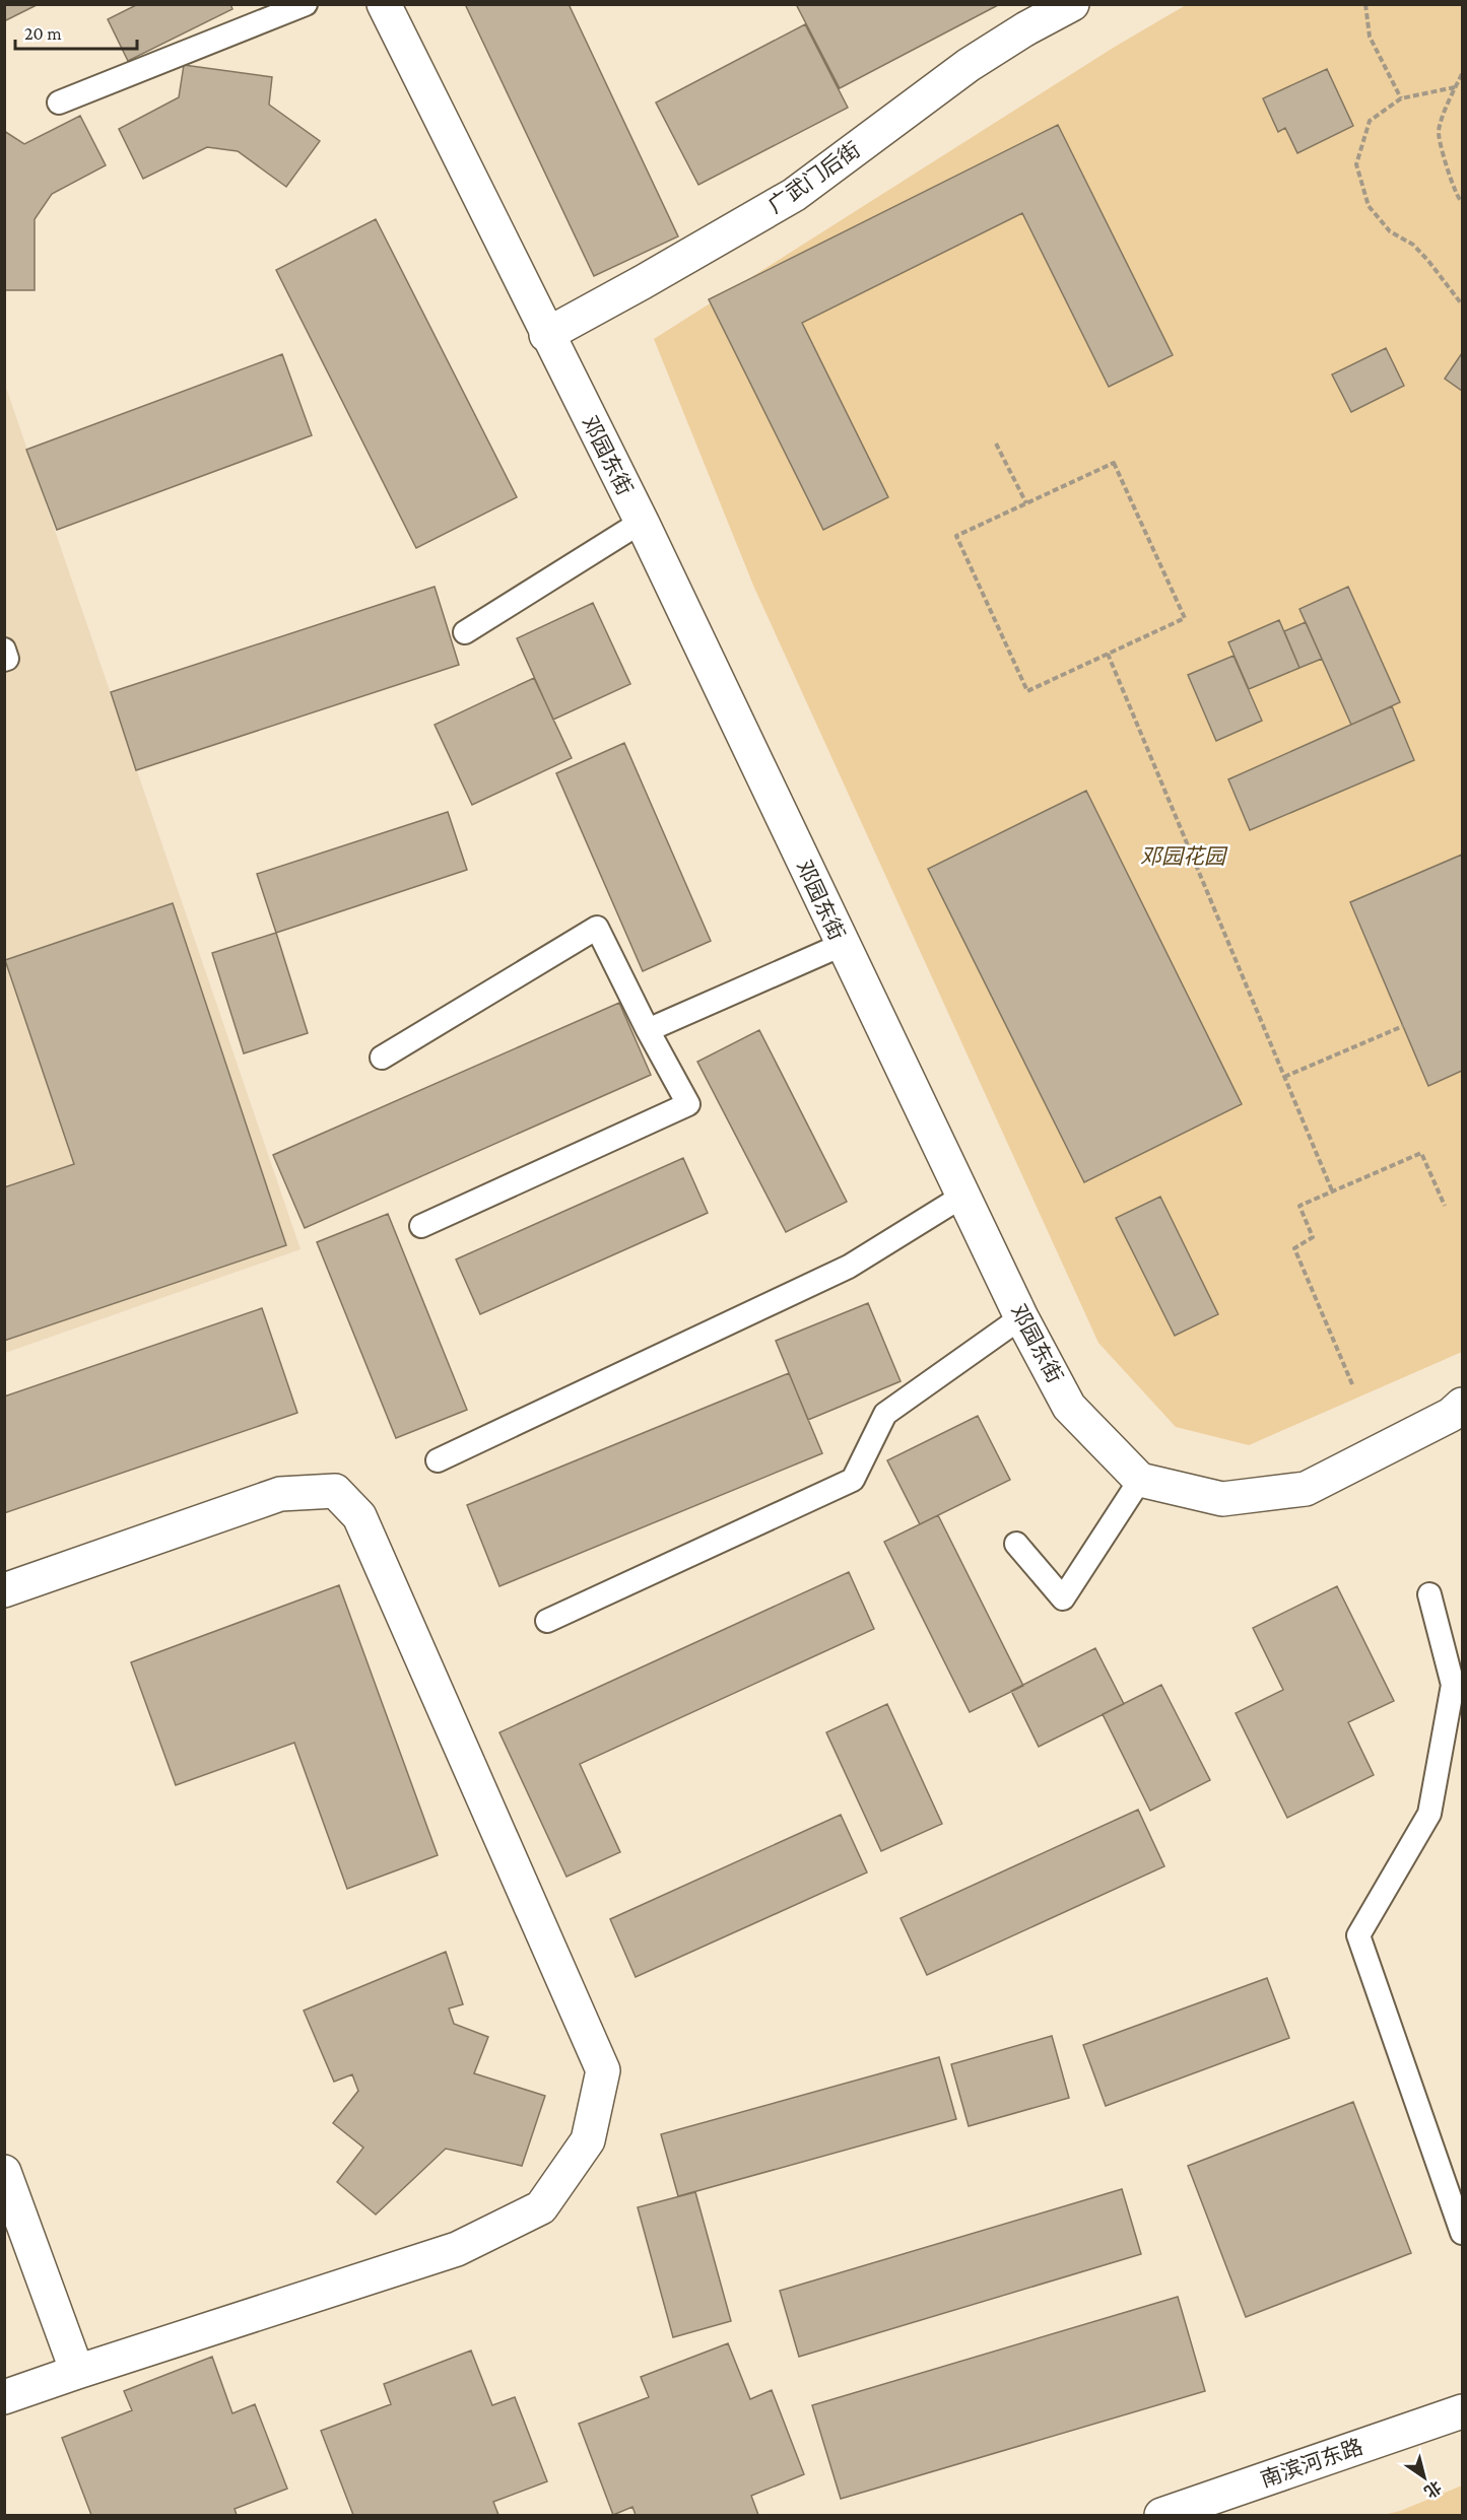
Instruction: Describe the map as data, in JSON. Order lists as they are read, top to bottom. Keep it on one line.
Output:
{"streets":{"street":["广武门后街","邓园东街","南滨河东路"]},"crossings":[["广武门后街","邓园东街"]],"parks":["邓园花园"],"scale_bar":"20 m","north":"bottom right"}
